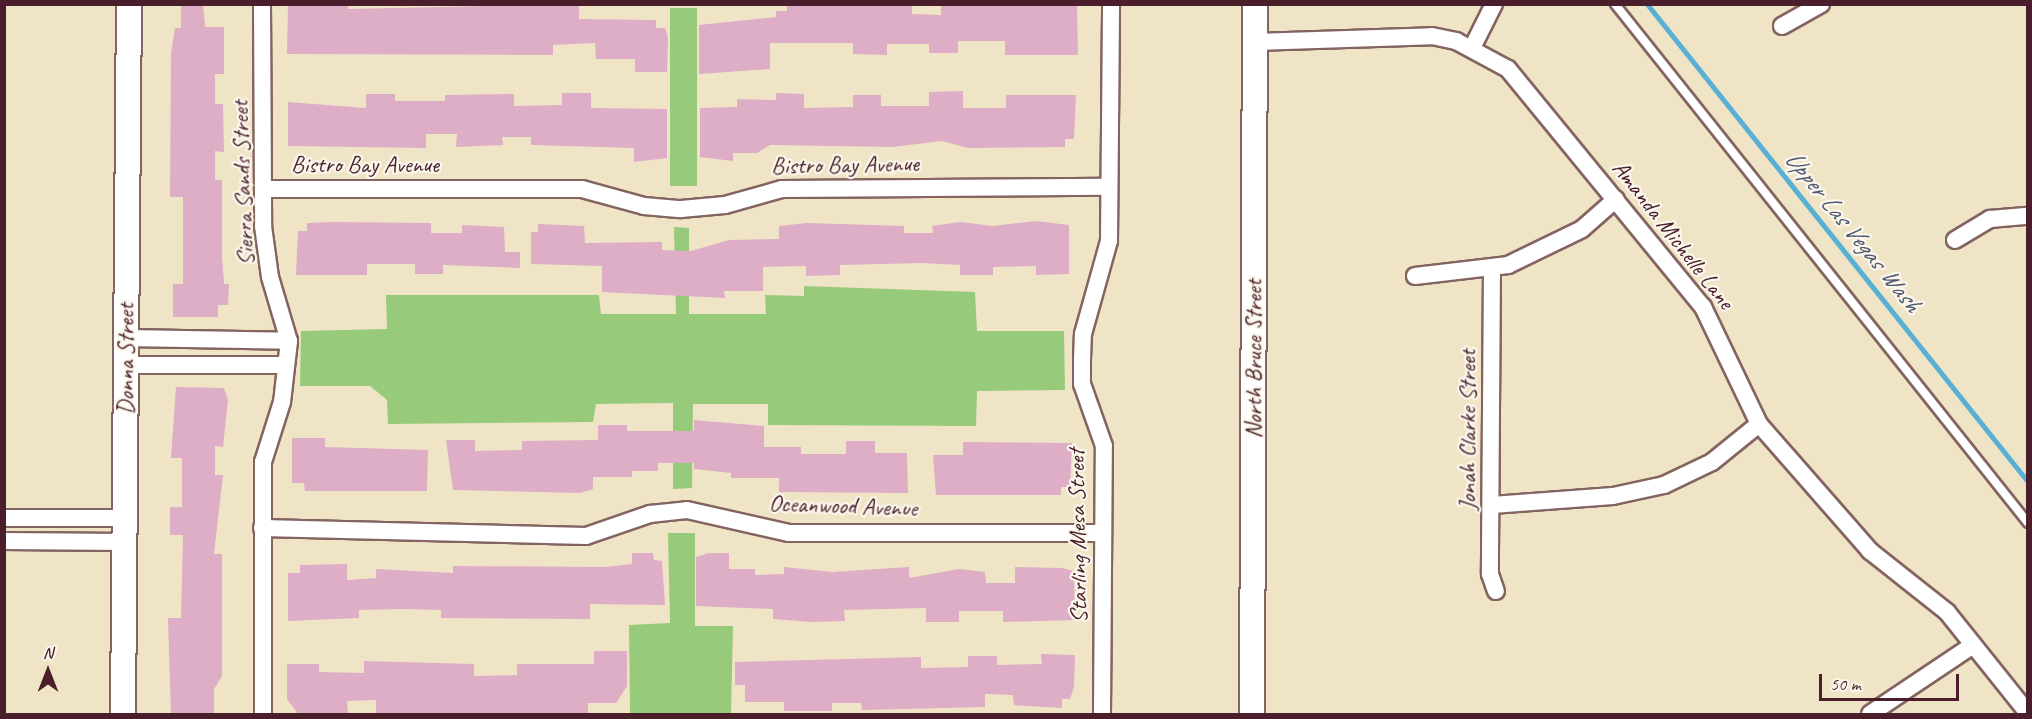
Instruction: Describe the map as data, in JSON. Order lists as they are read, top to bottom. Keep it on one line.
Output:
{"streets":{"street":["Bistro Bay Avenue","Sierra Sands Street","Amanda Michelle Lane","Donna Street","North Bruce Street","Jonah Clarke Street","Oceanwood Avenue","Starling Mesa Street"]},"crossings":[["Bistro Bay Avenue","Sierra Sands Street"],["Bistro Bay Avenue","Starling Mesa Street"],["Sierra Sands Street","Oceanwood Avenue"],["Amanda Michelle Lane","North Bruce Street"],["Oceanwood Avenue","Starling Mesa Street"]],"water":["Upper Las Vegas Wash"],"scale_bar":"50 m","north":"top"}
